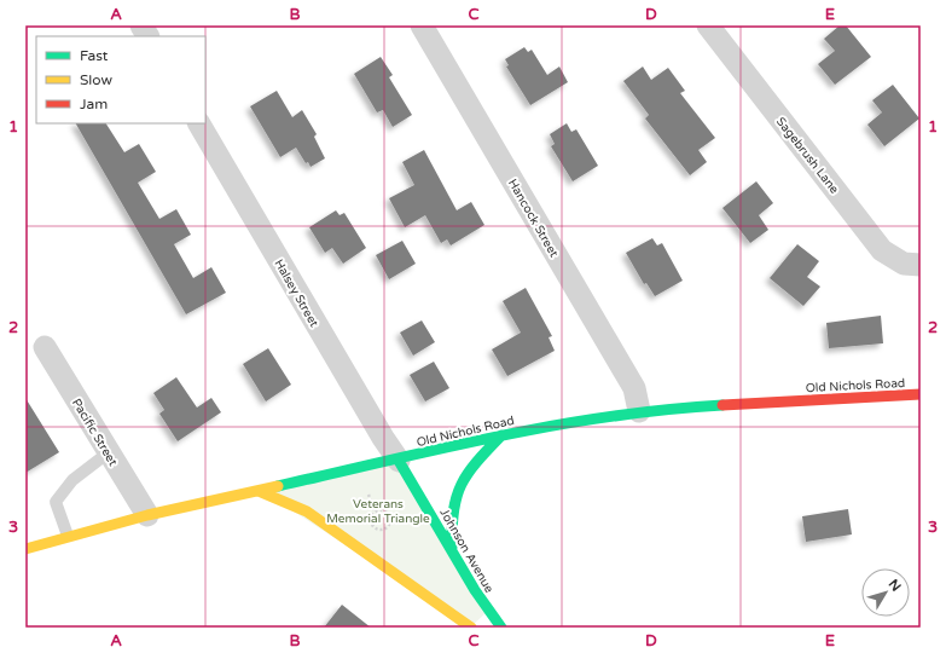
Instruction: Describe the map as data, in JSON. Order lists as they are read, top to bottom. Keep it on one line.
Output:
{"streets":{"street":["Sagebrush Lane","Hancock Street","Halsey Street","Old Nichols Road","Pacific Street","Johnson Avenue"]},"crossings":[["Hancock Street","Old Nichols Road"],["Halsey Street","Old Nichols Road"],["Halsey Street","Johnson Avenue"],["Old Nichols Road","Pacific Street"],["Old Nichols Road","Johnson Avenue"]],"parks":["Veterans Memorial Triangle"],"legend":["Fast","Slow","Jam"],"north":"top right","grid":{"columns":["A","B","C","D","E"],"rows":["1","2","3"]}}
